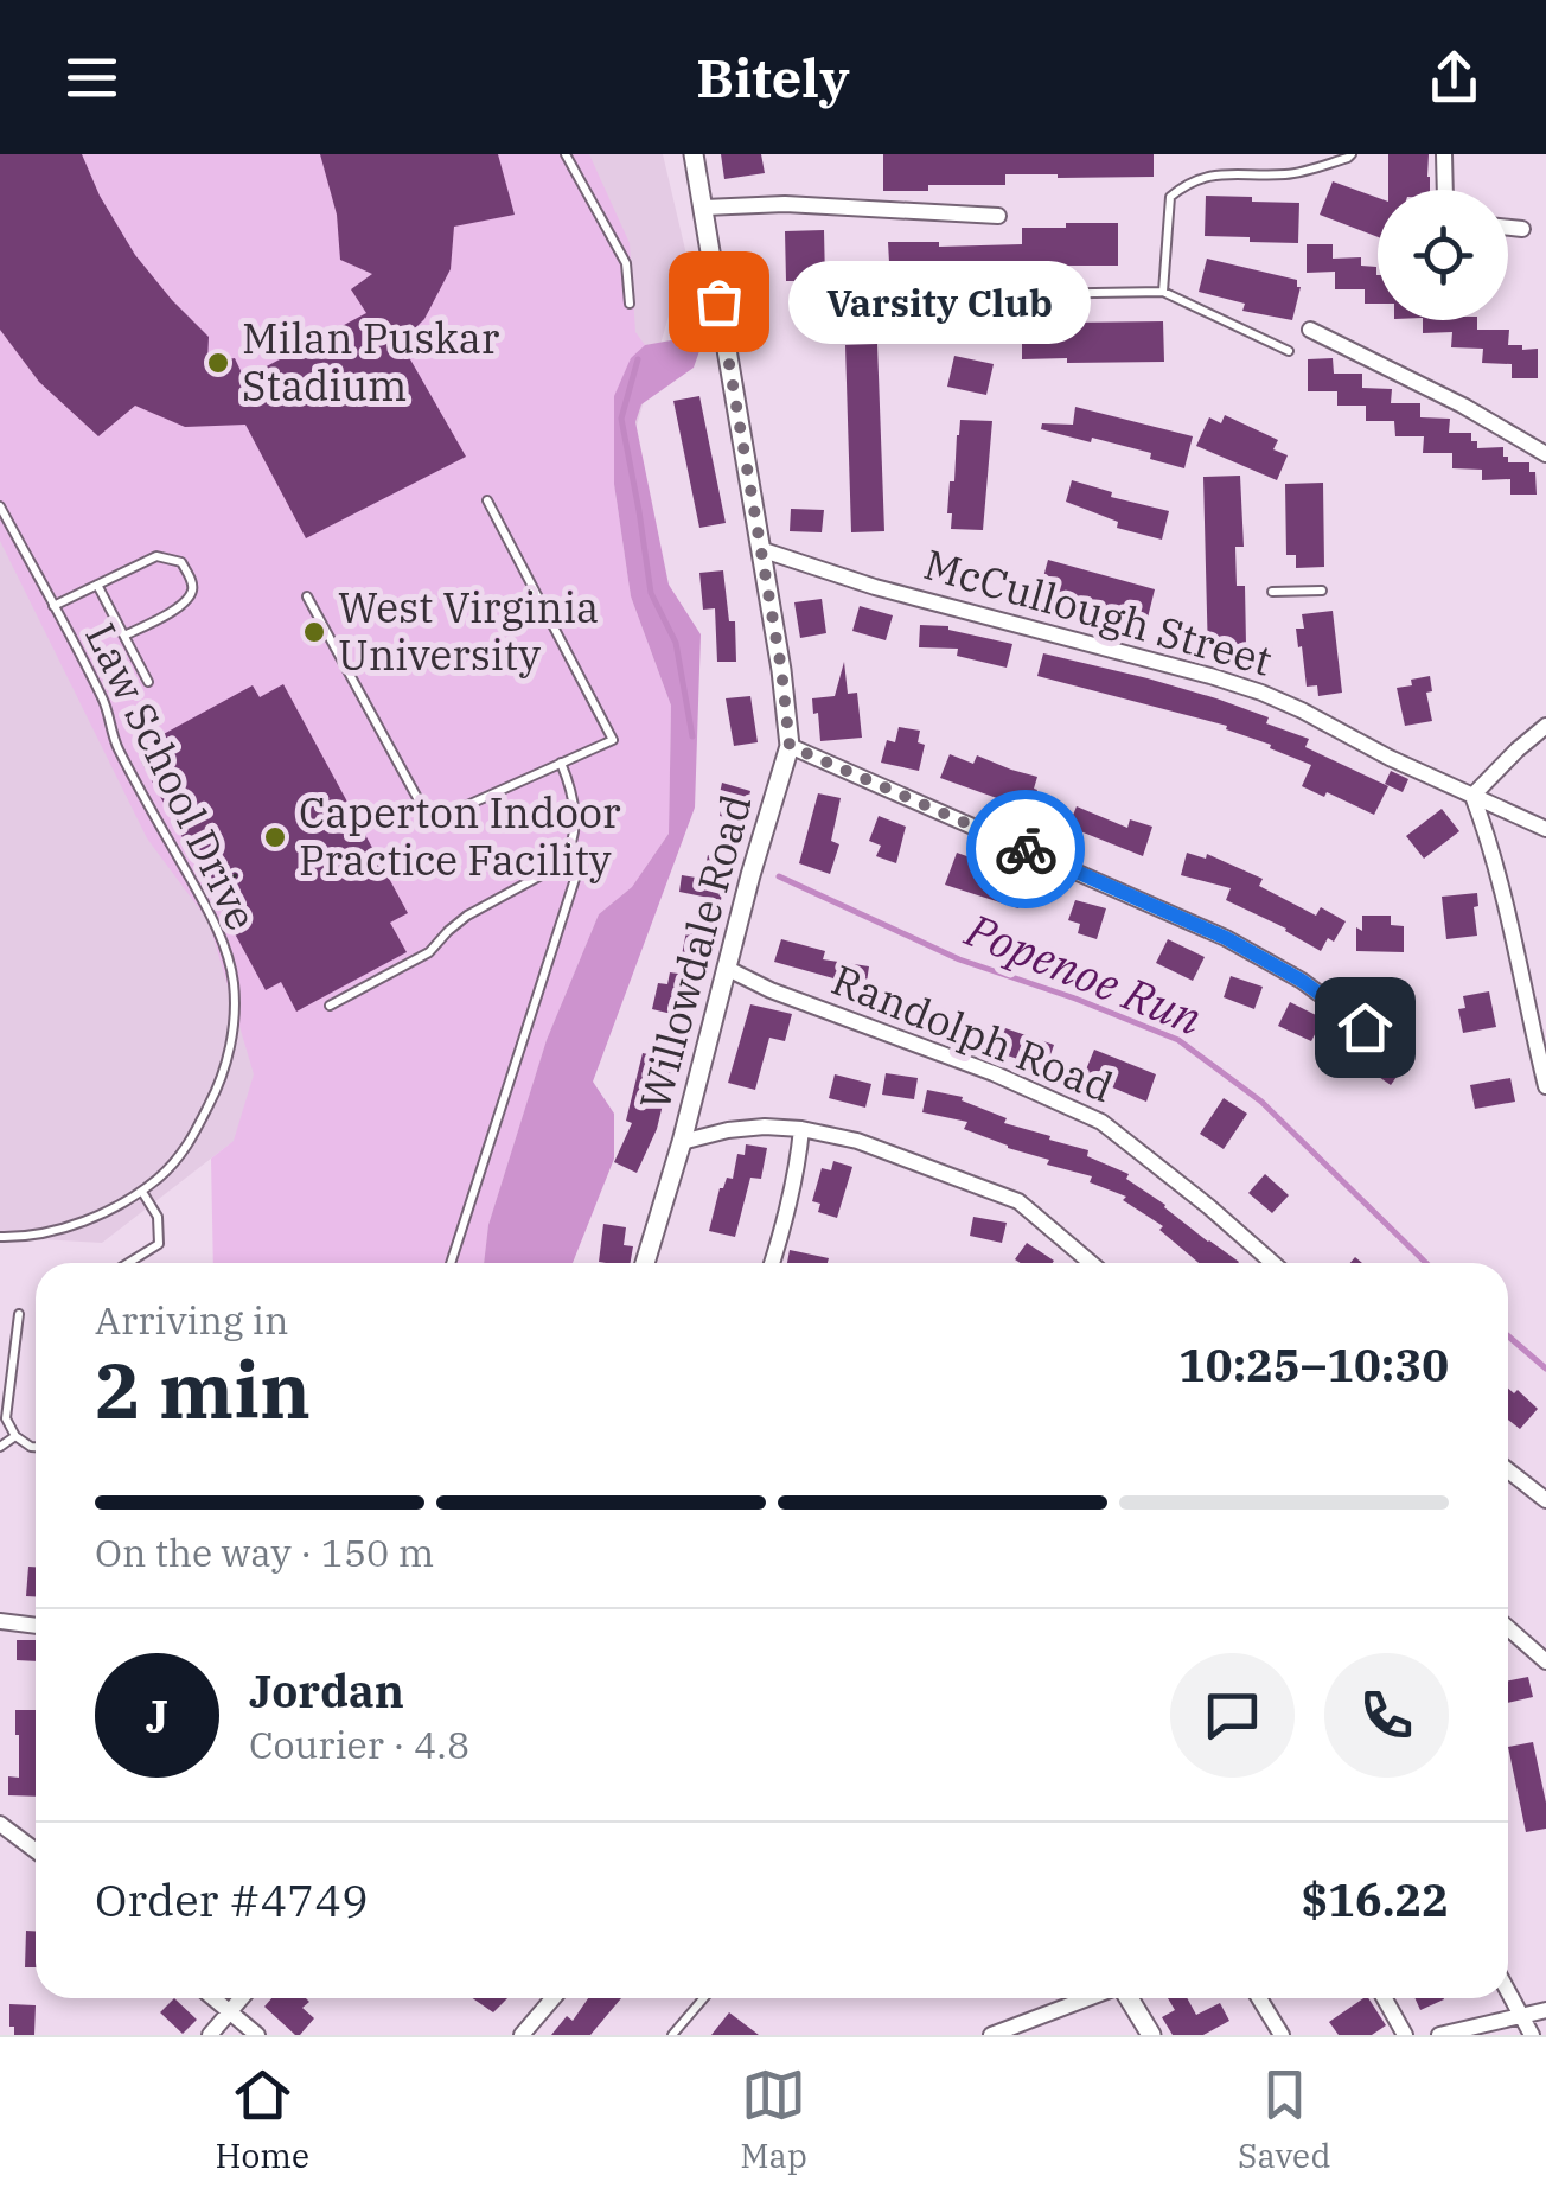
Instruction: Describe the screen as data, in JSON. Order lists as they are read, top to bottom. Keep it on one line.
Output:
{"streets":{"street":["McCullough Street","Willowdale Road","Randolph Road"],"lane":["Law School Drive"]},"crossings":[["McCullough Street","Willowdale Road"],["Willowdale Road","Randolph Road"]],"water":["Popenoe Run"],"places":["Varsity Club","Milan Puskar Stadium","West Virginia University","Caperton Indoor Practice Facility"],"page":{"header":"Bitely","bubble":"Varsity Club","heading":["2 min","Arriving in","10:25–10:30"],"panel":["Jordan","Courier · 4.8","Order #4749","$16.22"],"bar":"On the way · 150 m","round":"J","tabs":["Home","Map","Saved"]}}
